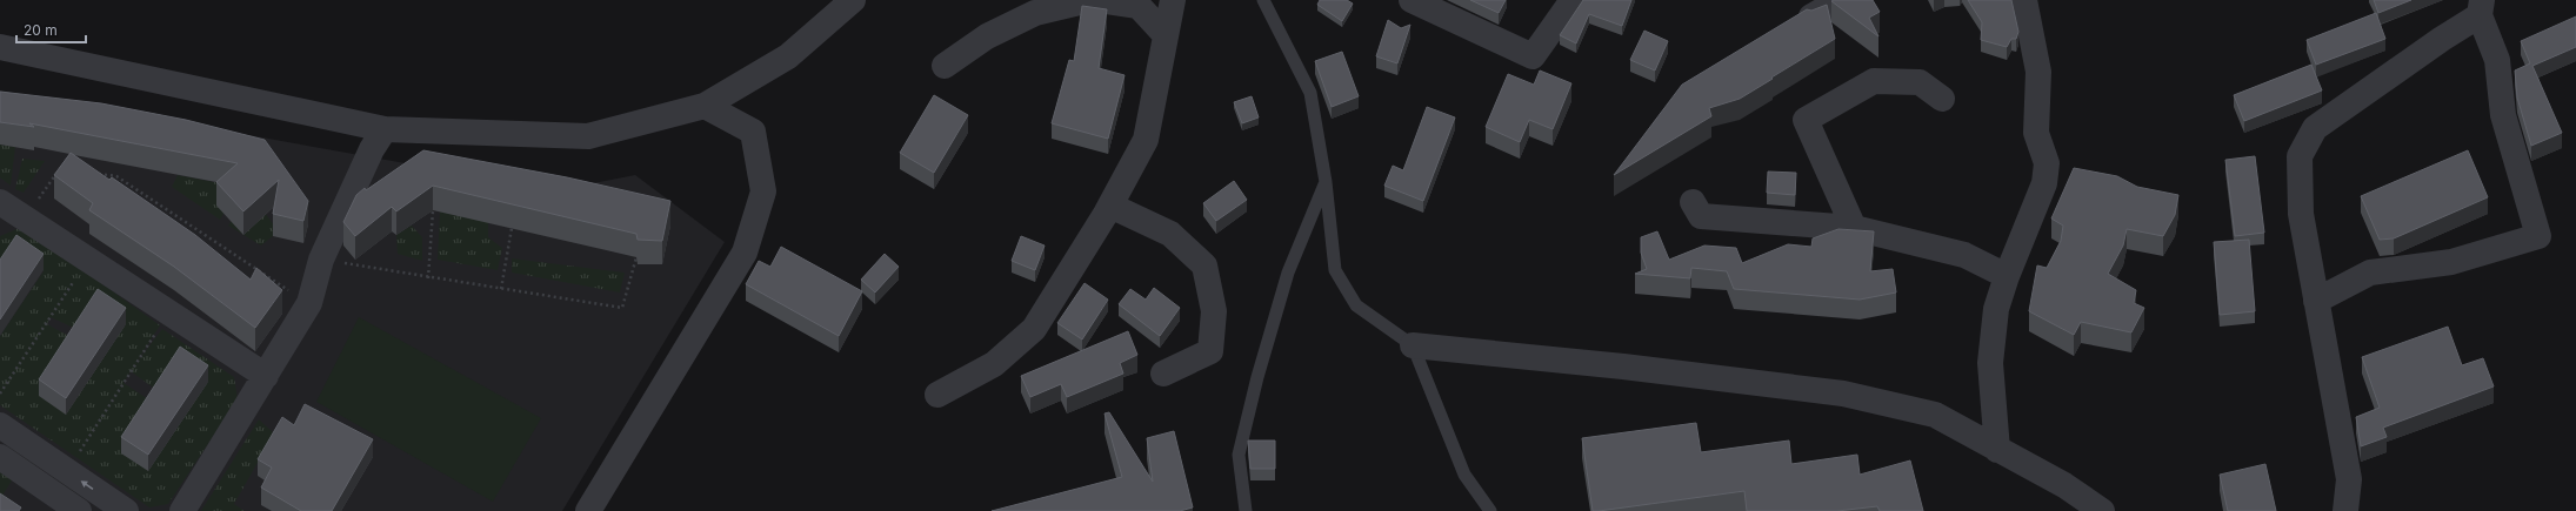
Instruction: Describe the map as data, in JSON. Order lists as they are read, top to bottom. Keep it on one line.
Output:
{"scale_bar":"20 m"}
